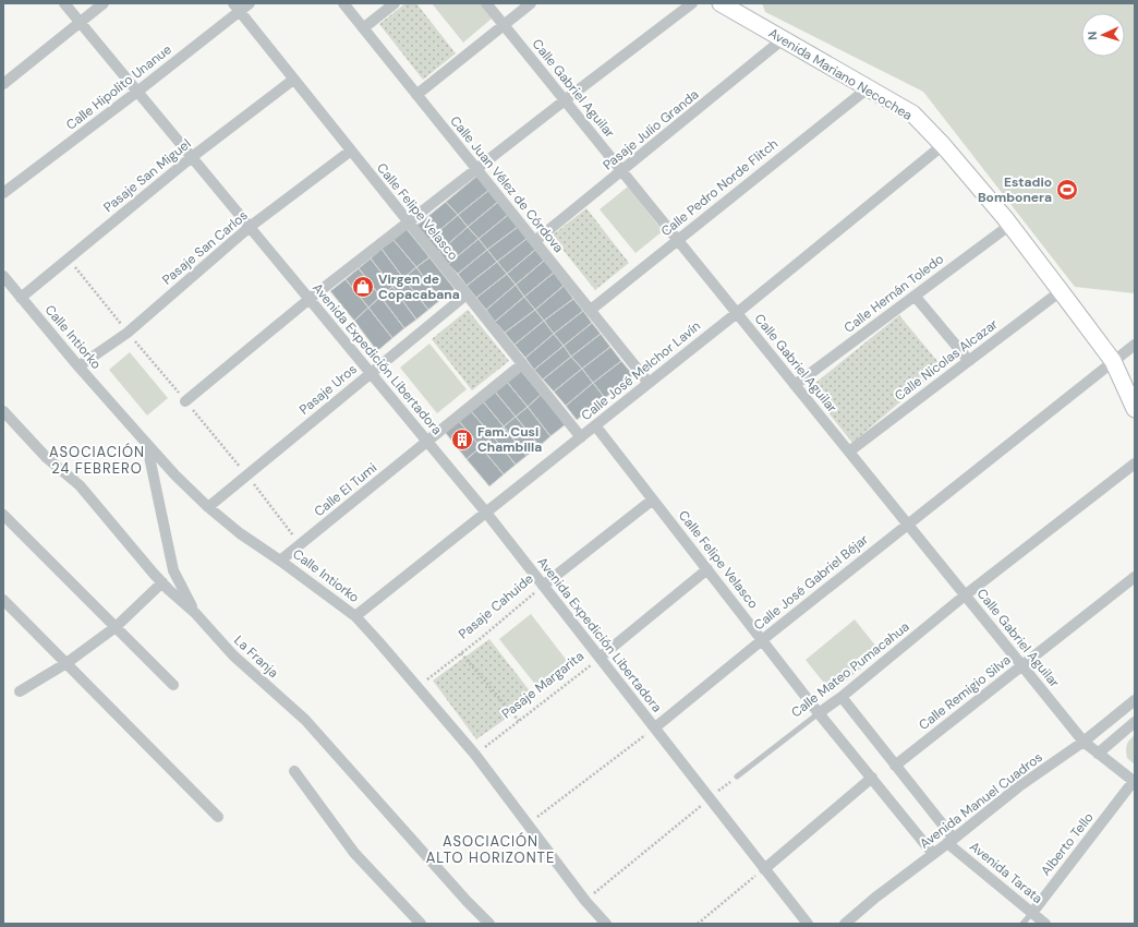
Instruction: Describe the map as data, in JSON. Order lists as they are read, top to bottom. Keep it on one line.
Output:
{"streets":{"street":["Avenida Mariano Necochea","Calle Hipolito Unanue","Calle Gabriel Aguilar","Pasaje Julio Granda","Pasaje San Miguel","Calle Juan Vélez de Córdova","Calle Pedro Norde Flitch","Calle Felipe Velasco","Pasaje San Carlos","Calle Hernán Toledo","Calle Intiorko","Avenida Expedición Libertadora","Calle Nicolas Alcazar","Calle José Melchor Lavín","Pasaje Uros","Calle El Tumi","Calle José Gabriel Béjar","Pasaje Cahuide","La Franja","Calle Mateo Pumacahua","Pasaje Margarita","Calle Remigio Silva","Avenida Manuel Cuadros","Alberto Tello","Avenida Tarata"]},"crossings":[["Avenida Mariano Necochea","Pasaje Julio Granda"],["Avenida Mariano Necochea","Calle Pedro Norde Flitch"],["Avenida Mariano Necochea","Calle Hernán Toledo"],["Avenida Mariano Necochea","Calle Nicolas Alcazar"],["Avenida Mariano Necochea","Calle José Melchor Lavín"],["Avenida Mariano Necochea","Calle José Gabriel Béjar"],["Calle Hipolito Unanue","Calle Felipe Velasco"],["Calle Hipolito Unanue","Avenida Expedición Libertadora"],["Calle Gabriel Aguilar","Pasaje Julio Granda"],["Calle Gabriel Aguilar","Calle Pedro Norde Flitch"],["Calle Gabriel Aguilar","Calle Hernán Toledo"],["Calle Gabriel Aguilar","Calle Nicolas Alcazar"],["Calle Gabriel Aguilar","Calle José Melchor Lavín"],["Calle Gabriel Aguilar","Calle José Gabriel Béjar"],["Calle Gabriel Aguilar","Calle Mateo Pumacahua"],["Calle Gabriel Aguilar","Calle Remigio Silva"],["Calle Gabriel Aguilar","Avenida Manuel Cuadros"],["Calle Gabriel Aguilar","Alberto Tello"],["Pasaje Julio Granda","Calle Juan Vélez de Córdova"],["Pasaje San Miguel","Calle Felipe Velasco"],["Pasaje San Miguel","Calle Intiorko"],["Pasaje San Miguel","Avenida Expedición Libertadora"],["Calle Juan Vélez de Córdova","Calle Pedro Norde Flitch"],["Calle Juan Vélez de Córdova","Calle José Melchor Lavín"],["Calle Felipe Velasco","Pasaje San Carlos"],["Calle Felipe Velasco","Calle José Melchor Lavín"],["Calle Felipe Velasco","Pasaje Uros"],["Calle Felipe Velasco","Calle El Tumi"],["Calle Felipe Velasco","Calle José Gabriel Béjar"],["Calle Felipe Velasco","Pasaje Cahuide"],["Calle Felipe Velasco","Calle Mateo Pumacahua"],["Calle Felipe Velasco","Pasaje Margarita"],["Calle Felipe Velasco","Avenida Manuel Cuadros"],["Pasaje San Carlos","Calle Intiorko"],["Pasaje San Carlos","Avenida Expedición Libertadora"],["Calle Intiorko","Calle José Melchor Lavín"],["Calle Intiorko","Pasaje Uros"],["Calle Intiorko","Calle El Tumi"],["Calle Intiorko","Pasaje Cahuide"],["Calle Intiorko","Pasaje Margarita"],["Avenida Expedición Libertadora","Calle José Melchor Lavín"],["Avenida Expedición Libertadora","Pasaje Uros"],["Avenida Expedición Libertadora","Calle El Tumi"],["Avenida Expedición Libertadora","Calle José Gabriel Béjar"],["Avenida Expedición Libertadora","Pasaje Cahuide"],["Avenida Expedición Libertadora","Pasaje Margarita"],["Avenida Manuel Cuadros","Avenida Tarata"],["Alberto Tello","Avenida Tarata"]],"districts":["ASOCIACIÓN 24 FEBRERO","ASOCIACIÓN ALTO HORIZONTE"],"places":{"sports":["Estadio Bombonera"],"shop":["Virgen de Copacabana"],"building":["Fam. Cusi Chambilla"]},"north":"left"}
